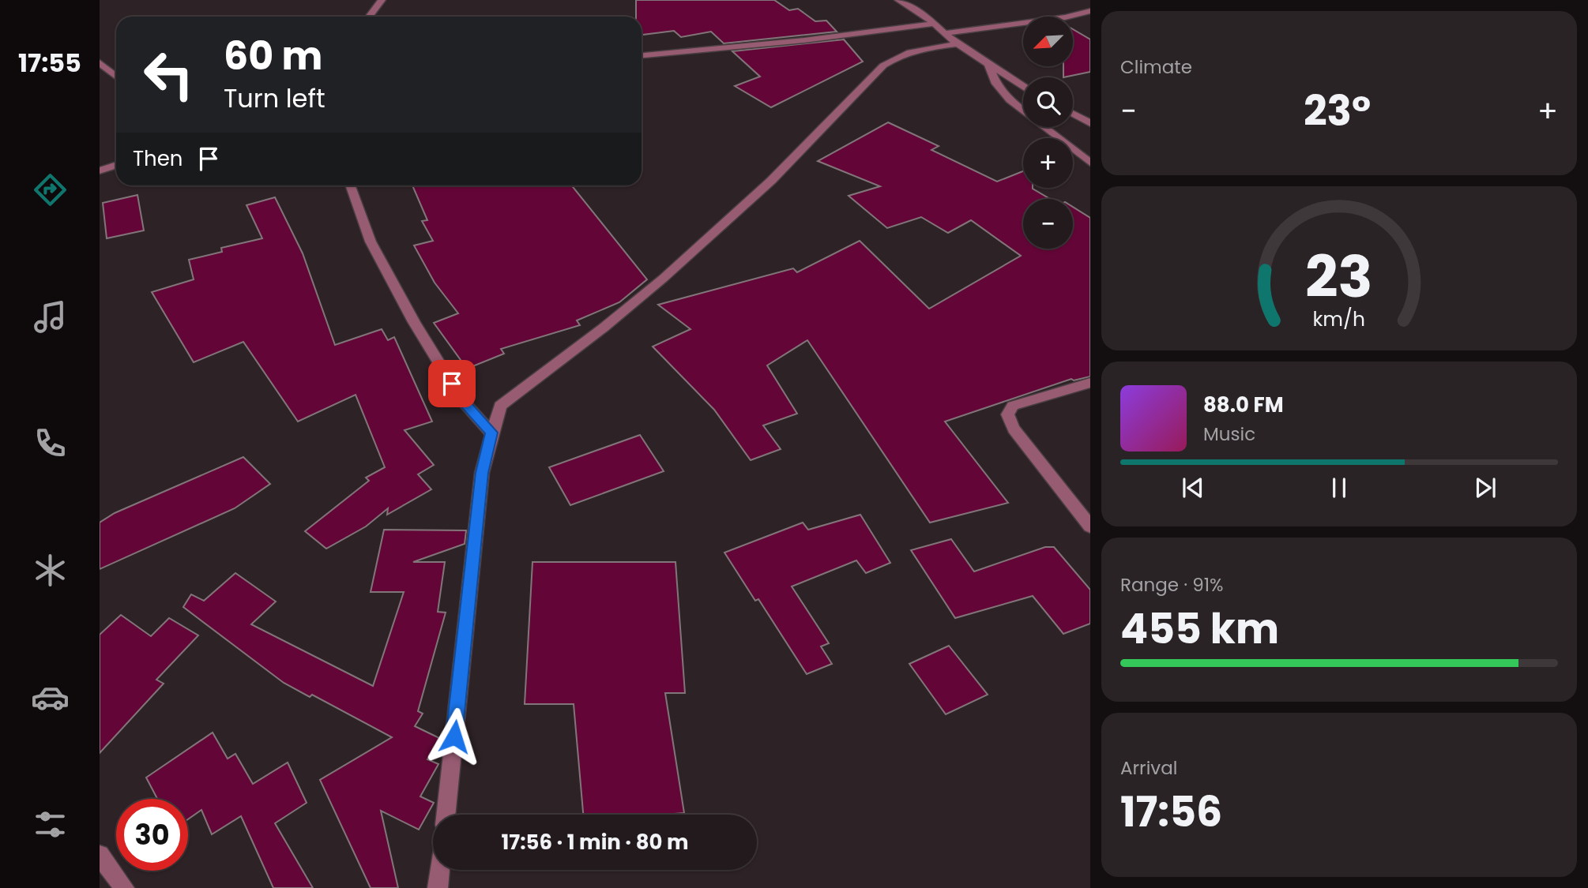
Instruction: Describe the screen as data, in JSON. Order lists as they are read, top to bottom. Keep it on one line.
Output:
{"north":"bottom left","page":{"tabs":"17:55","tile":["Climate",["Range · 91%","455 km"],["Arrival","17:56"]],"map_buttons":["+","−"],"turn":["60 m","Turn left"],"heat":["−","23°","+"],"then":"Then","song":["88.0 FM","Music"],"limit":"30","trip":"17:56 · 1 min · 80 m","gauge":["23","km/h"]}}
